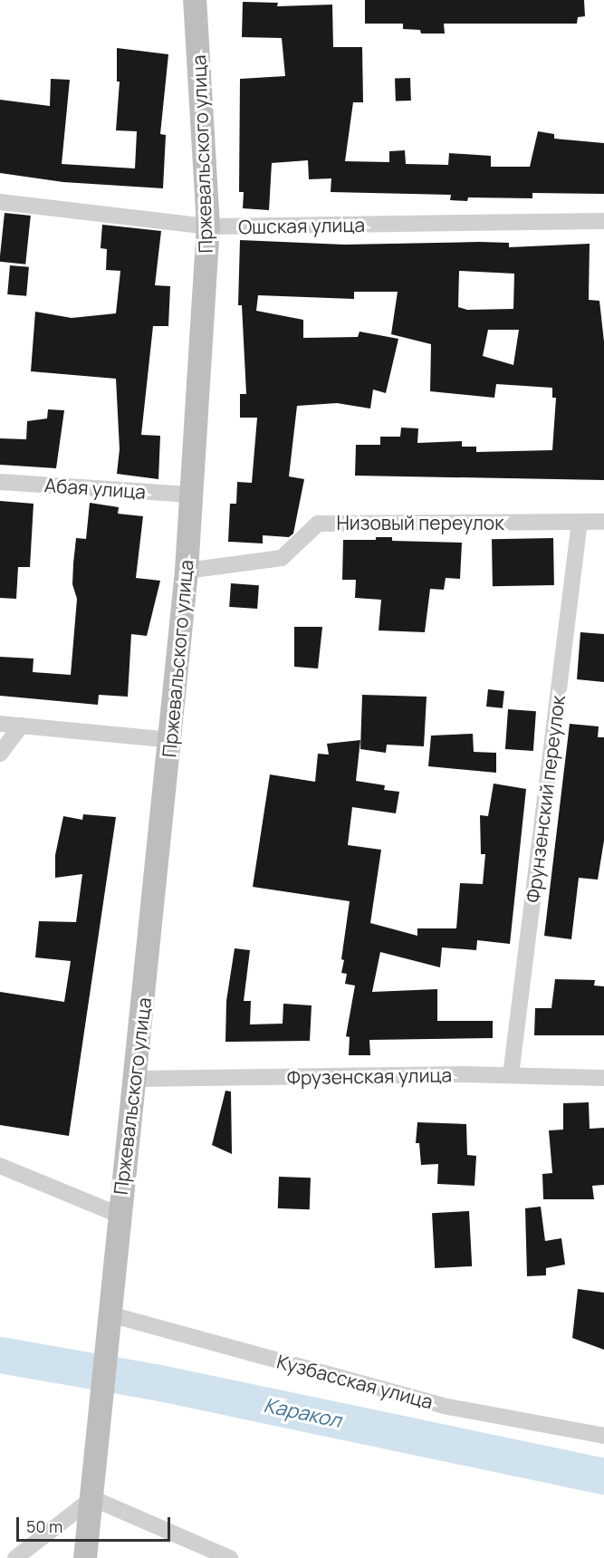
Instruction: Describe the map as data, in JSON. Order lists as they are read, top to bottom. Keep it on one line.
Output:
{"streets":{"main road":["Пржевальского улица"],"street":["Ошская улица","Абая улица","Низовый переулок","Фрунзенский переулок","Фрузенская улица","Кузбасская улица"]},"crossings":[["Пржевальского улица","Ошская улица"],["Пржевальского улица","Абая улица"],["Пржевальского улица","Низовый переулок"],["Пржевальского улица","Фрузенская улица"],["Пржевальского улица","Кузбасская улица"],["Низовый переулок","Фрунзенский переулок"],["Фрунзенский переулок","Фрузенская улица"]],"water":["Каракол"],"scale_bar":"50 m"}
